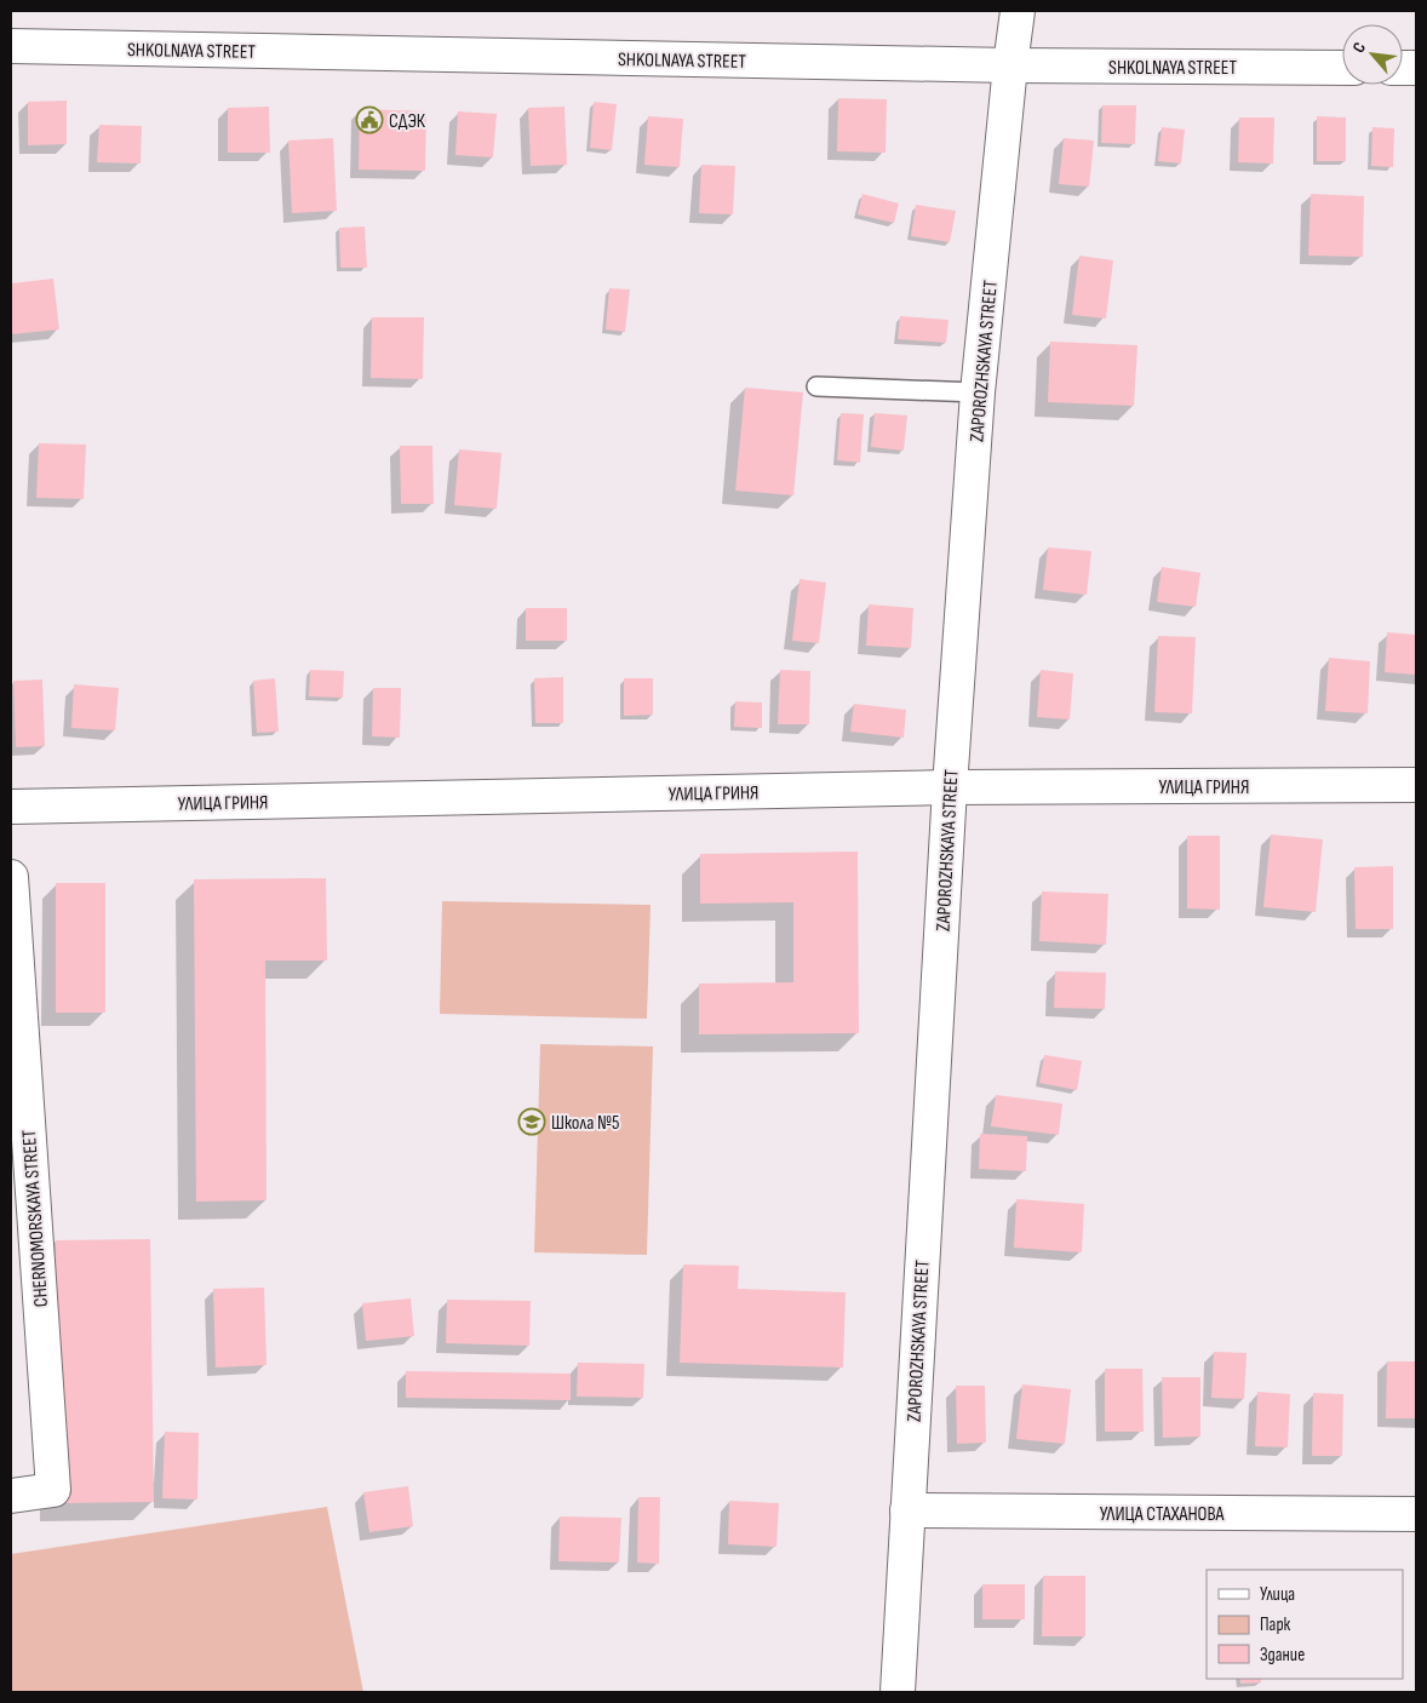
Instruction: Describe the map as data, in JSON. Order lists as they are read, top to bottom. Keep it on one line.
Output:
{"streets":{"street":["SHKOLNAYA STREET","ZAPOROZHSKAYA STREET","УЛИЦА ГРИНЯ","CHERNOMORSKAYA STREET","УЛИЦА СТАХАНОВА"]},"crossings":[["SHKOLNAYA STREET","ZAPOROZHSKAYA STREET"],["ZAPOROZHSKAYA STREET","УЛИЦА ГРИНЯ"],["ZAPOROZHSKAYA STREET","УЛИЦА СТАХАНОВА"]],"places":{"public building":["СДЭК"],"school or university":["Школа №5"]},"legend":["Улица","Парк","Здание"],"north":"top left"}
